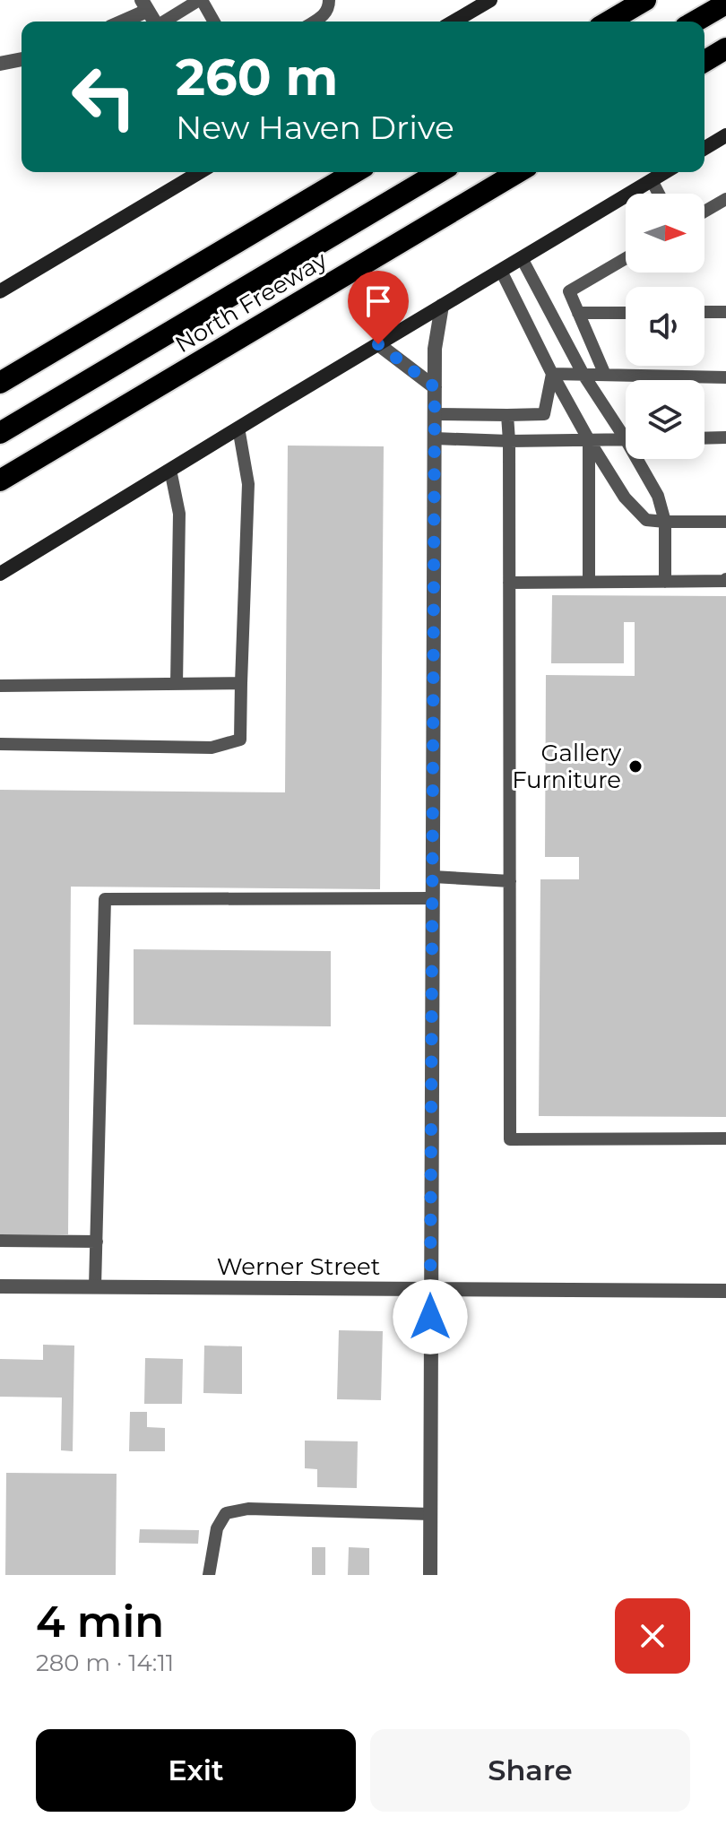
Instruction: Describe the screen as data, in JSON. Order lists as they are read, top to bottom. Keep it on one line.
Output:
{"streets":{"highway":["North Freeway"],"street":["Werner Street"]},"places":["Gallery Furniture"],"north":"right","page":{"turn":["260 m","New Haven Drive"],"heading":["4 min","280 m · 14:11"],"buttons":["Exit","Share"]}}
